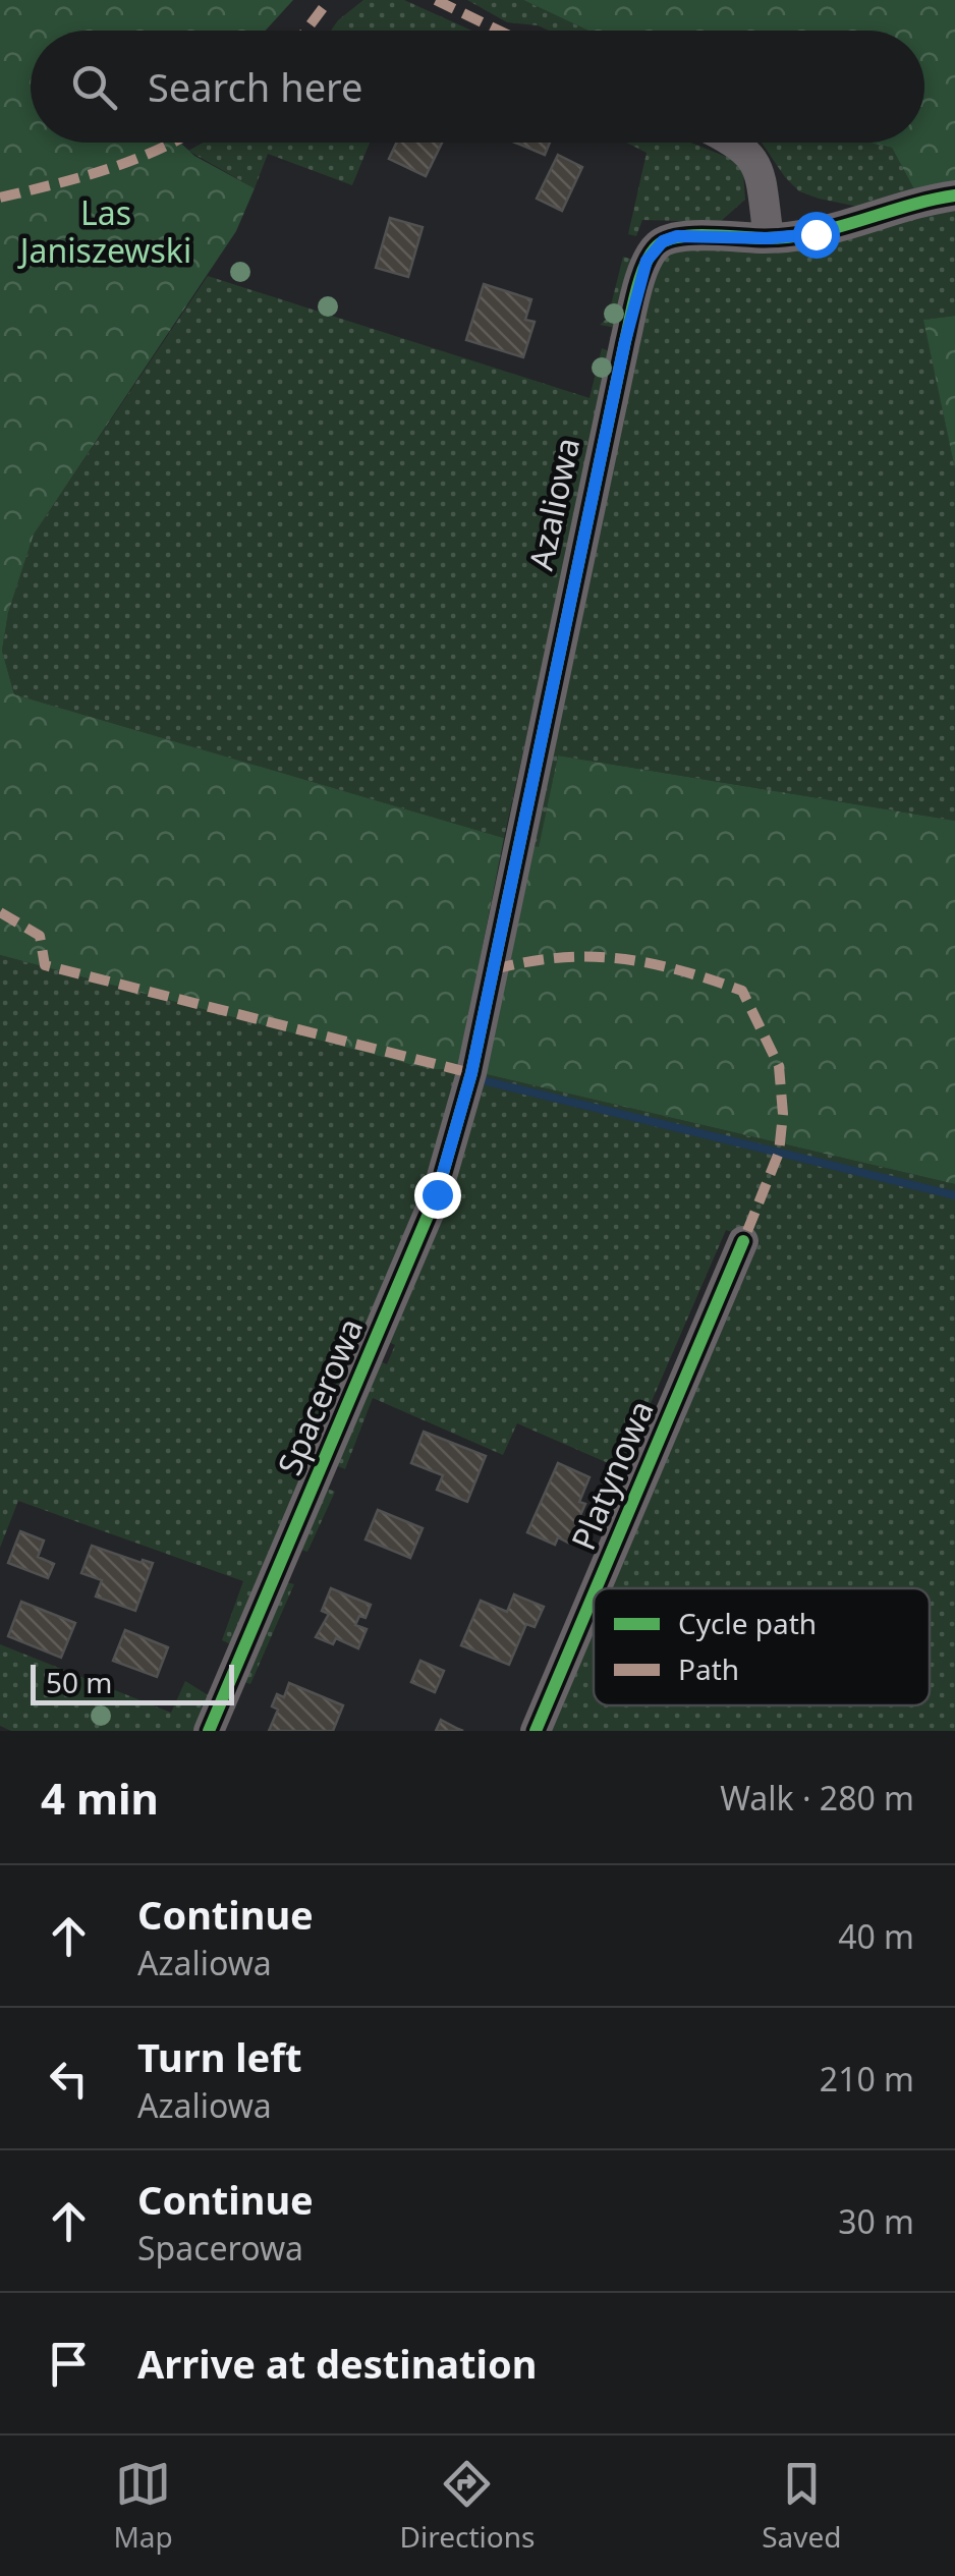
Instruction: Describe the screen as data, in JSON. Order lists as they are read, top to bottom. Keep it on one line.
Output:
{"streets":{"street":["Azaliowa","Spacerowa","Platynowa"]},"crossings":[["Azaliowa","Spacerowa"]],"parks":["Las Janiszewski"],"legend":["Cycle path","Path"],"scale_bar":"50 m","page":{"search":"Search here","scale":"50 m","heading":["4 min","Walk · 280 m"],"list":[["Continue","Azaliowa","40 m"],["Turn left","Azaliowa","210 m"],["Continue","Spacerowa","30 m"],"Arrive at destination"],"nav":["Map","Directions","Saved"]}}
